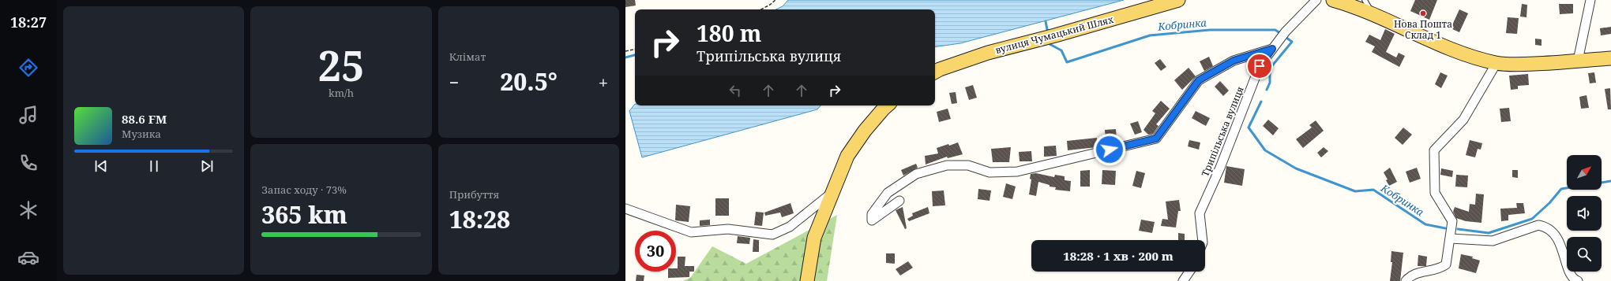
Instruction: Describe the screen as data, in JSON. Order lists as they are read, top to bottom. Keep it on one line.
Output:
{"streets":{"main road":["вулиця Чумацький Шлях"],"street":["Трипільська вулиця"]},"water":["Кобринка"],"places":["Нова Пошта Склад 1"],"north":"top right","page":{"tabs":"18:27","tile":[["25","km/h"],"Клімат",["Запас ходу · 73%","365 km"],["Прибуття","18:28"]],"turn":["180 m","Трипільська вулиця"],"heat":["−","20.5°","+"],"song":["88.6 FM","Музика"],"limit":"30","trip":"18:28 · 1 хв · 200 m"}}
